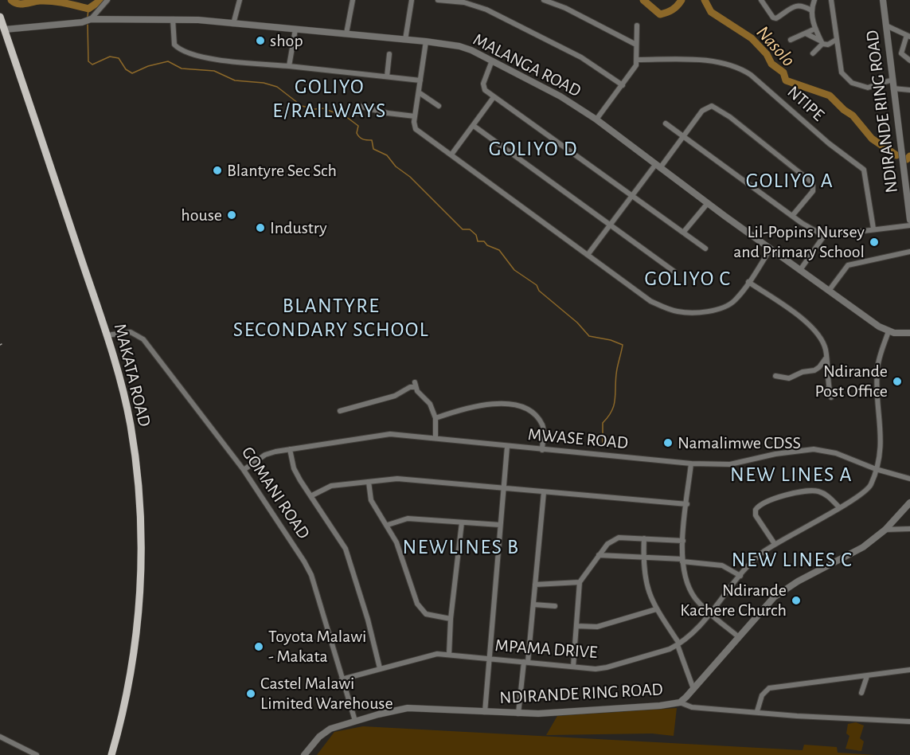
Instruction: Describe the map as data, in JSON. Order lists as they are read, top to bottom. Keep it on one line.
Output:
{"streets":{"main road":["MAKATA ROAD"],"street":["MALANGA ROAD","NTIPE","NDIRANDE RING ROAD","MWASE ROAD","GOMANI ROAD","MPAMA DRIVE"]},"crossings":[["MALANGA ROAD","MAKATA ROAD"],["MALANGA ROAD","MPAMA DRIVE"],["NDIRANDE RING ROAD","GOMANI ROAD"],["MAKATA ROAD","GOMANI ROAD"],["MWASE ROAD","GOMANI ROAD"],["MWASE ROAD","MPAMA DRIVE"],["GOMANI ROAD","MPAMA DRIVE"]],"districts":["GOLIYO E/RAILWAYS","GOLIYO D","GOLIYO A","GOLIYO C","BLANTYRE SECONDARY SCHOOL","NEW LINES A","NEWLINES B","NEW LINES C"],"water":["Nasolo"],"places":["shop","Blantyre Sec Sch","house","Industry","Lil-Popins Nursey and Primary School","Ndirande Post Office","Namalimwe CDSS","Ndirande Kachere Church","Toyota Malawi - Makata","Castel Malawi Limited Warehouse"]}
